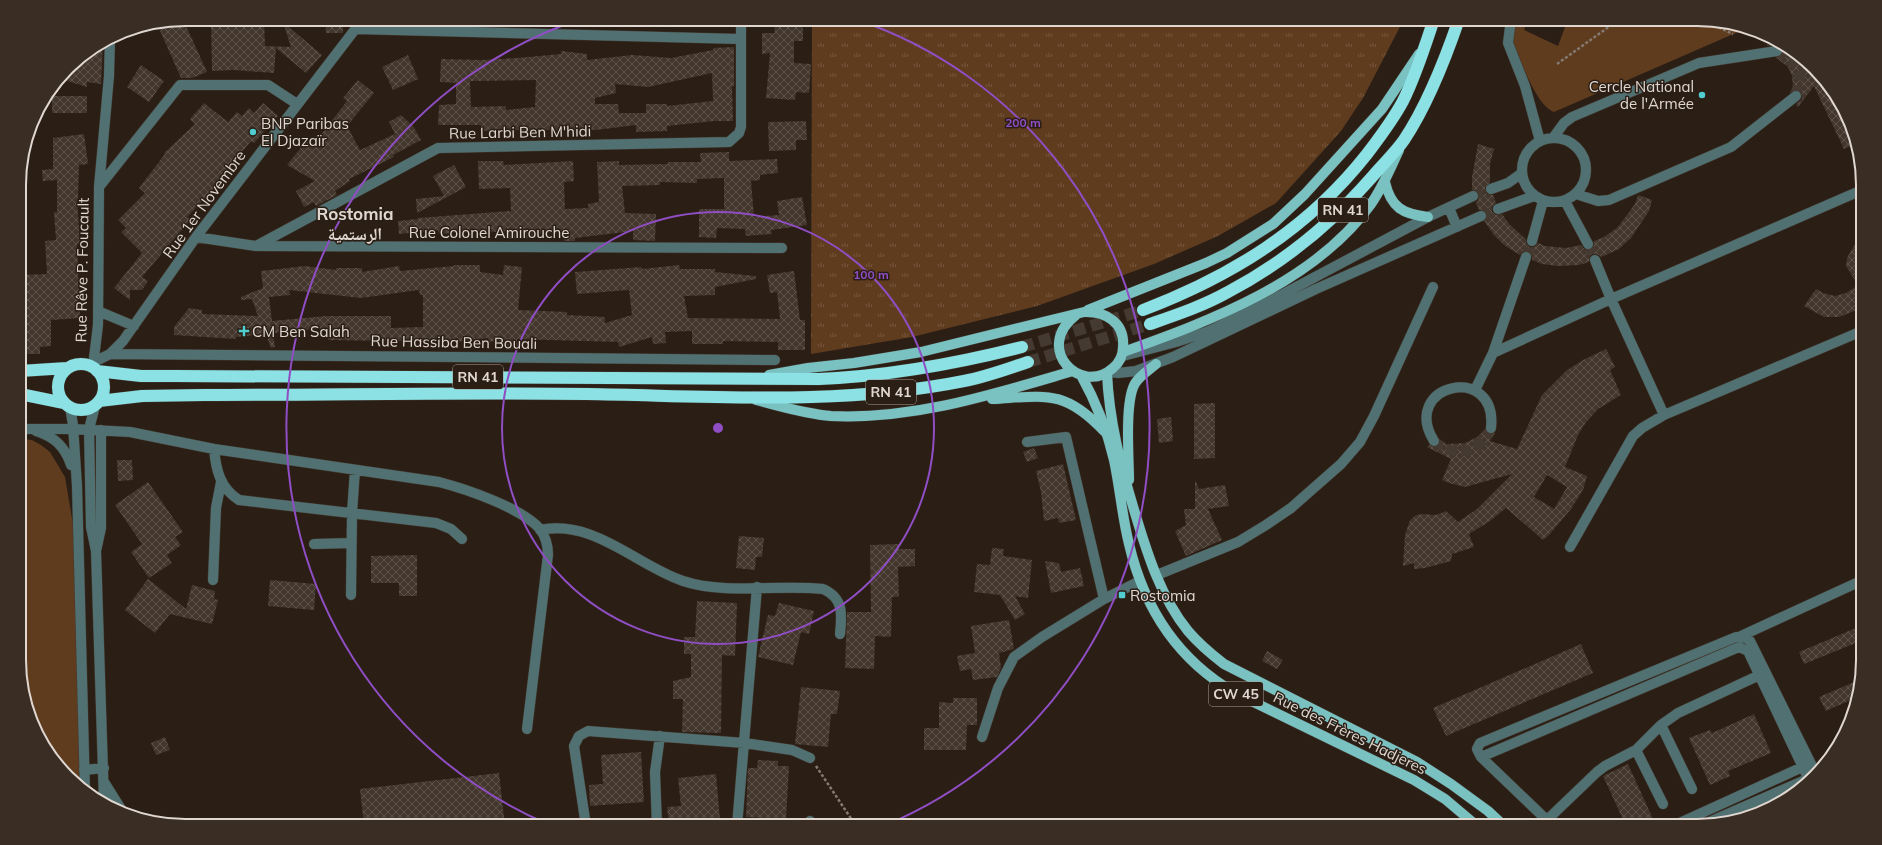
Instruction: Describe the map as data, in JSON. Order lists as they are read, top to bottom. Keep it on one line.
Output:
{"streets":{"highway":["RN 41"],"main road":["CW 45","Rue des Frères Hadjeres"],"street":["Rue Larbi Ben M'hidi","Rue 1er Novembre","Rue Colonel Amirouche","Rue Rêve P. Foucault","Rue Hassiba Ben Bouali"]},"crossings":[["Rue Larbi Ben M'hidi","Rue Colonel Amirouche"],["Rue 1er Novembre","RN 41"],["Rue 1er Novembre","Rue Colonel Amirouche"],["Rue 1er Novembre","Rue Rêve P. Foucault"],["Rue 1er Novembre","Rue Hassiba Ben Bouali"],["RN 41","Rue Rêve P. Foucault"]],"districts":["Rostomia الرستمية"],"places":{"other":["Cercle National de l'Armée","BNP Paribas El Djazaïr"],"health":["CM Ben Salah"],"transit":["Rostomia"]},"rings":["200 m","100 m"]}
